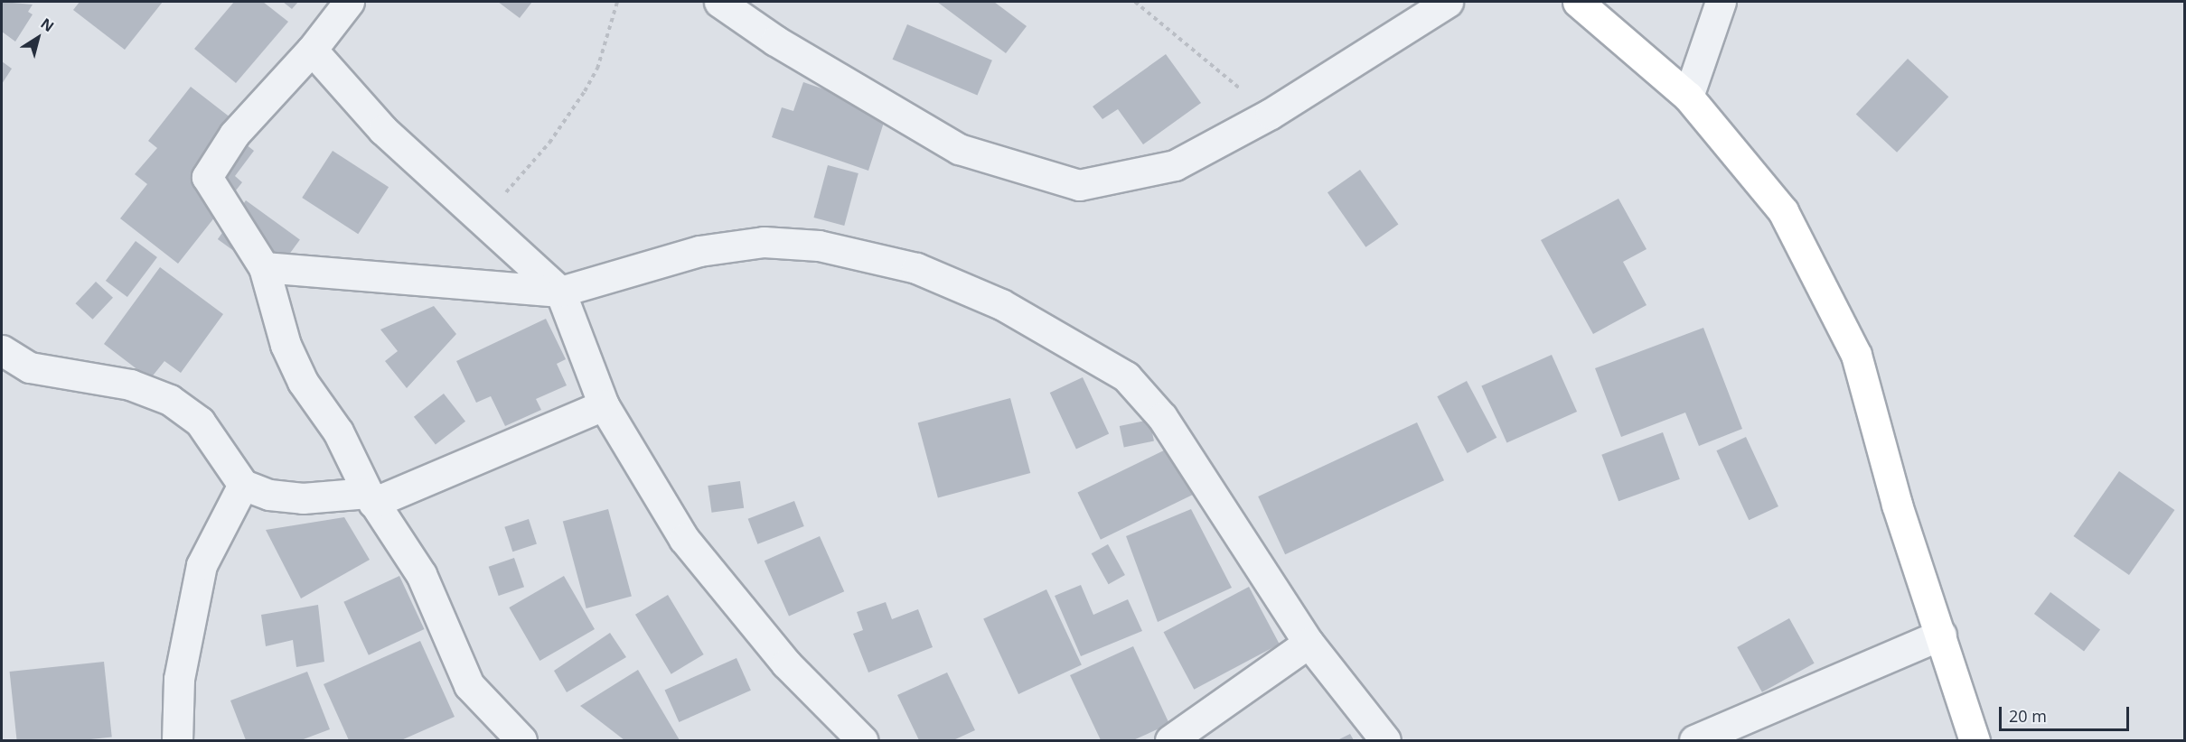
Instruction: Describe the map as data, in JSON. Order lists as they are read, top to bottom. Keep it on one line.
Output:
{"scale_bar":"20 m","north":"top right"}
